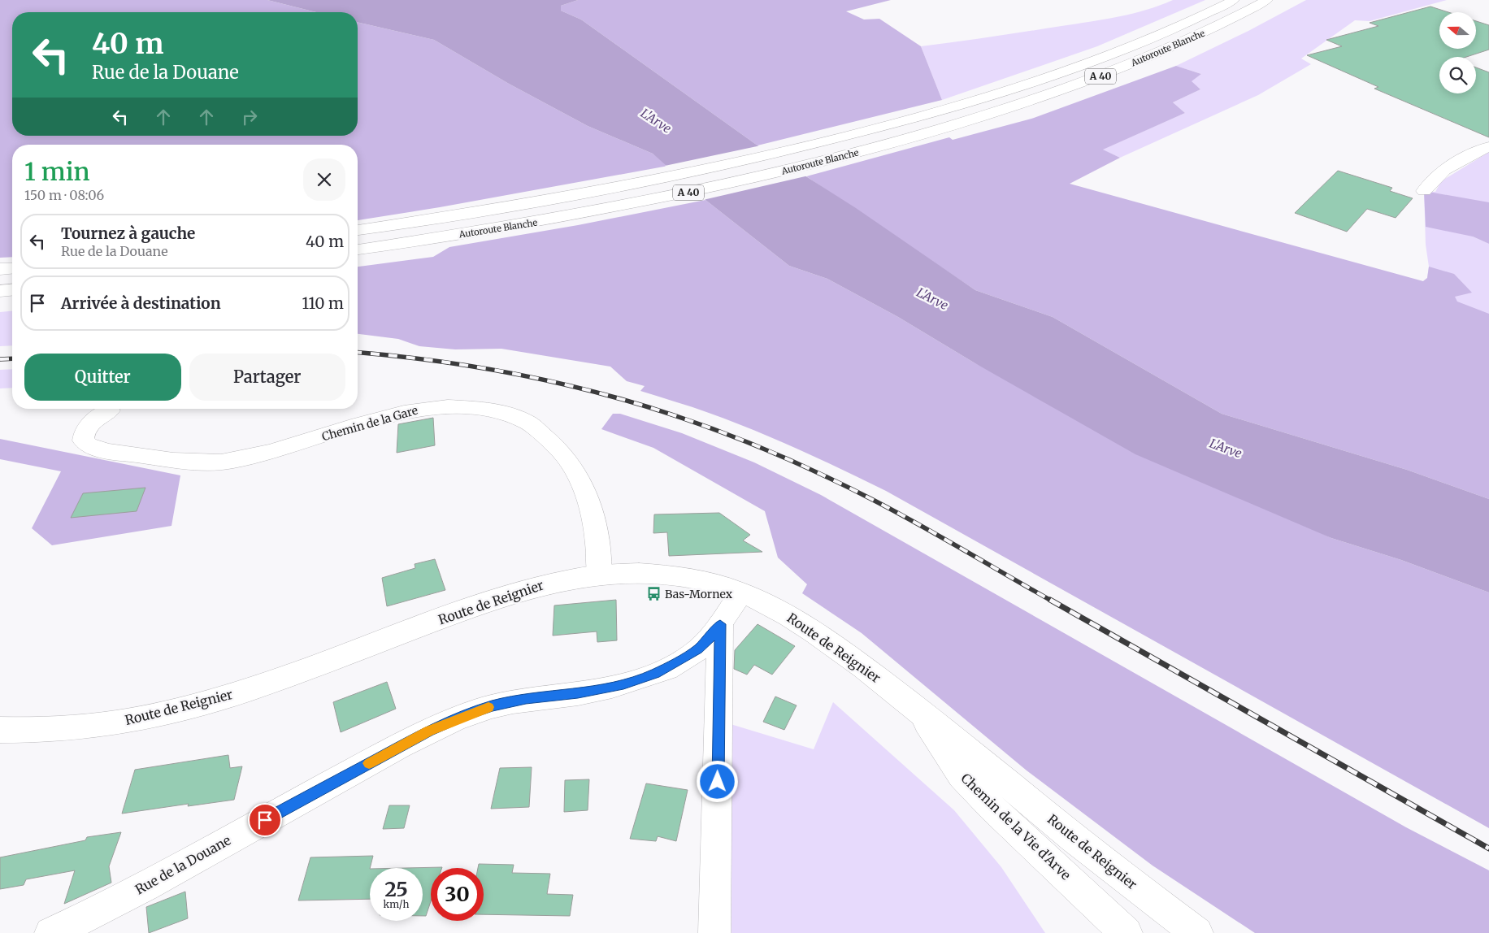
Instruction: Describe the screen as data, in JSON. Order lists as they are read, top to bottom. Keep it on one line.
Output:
{"streets":{"main road":["Autoroute Blanche","A 40","Chemin de la Gare","Route de Reignier","Chemin de la Vie d'Arve","Rue de la Douane"]},"crossings":[["Chemin de la Gare","Route de Reignier"],["Route de Reignier","Chemin de la Vie d'Arve"],["Route de Reignier","Rue de la Douane"]],"water":["L'Arve"],"places":{"bus stop":["Bas-Mornex"]},"north":"left","page":{"turn":["40 m","Rue de la Douane"],"heading":["1 min","150 m · 08:06"],"list":[{"name":"Tournez à gauche","note":"Rue de la Douane","value":"40 m"},{"name":"Arrivée à destination","value":"110 m"}],"buttons":["Quitter","Partager"],"speed":"25 km/h","limit":"30"}}
